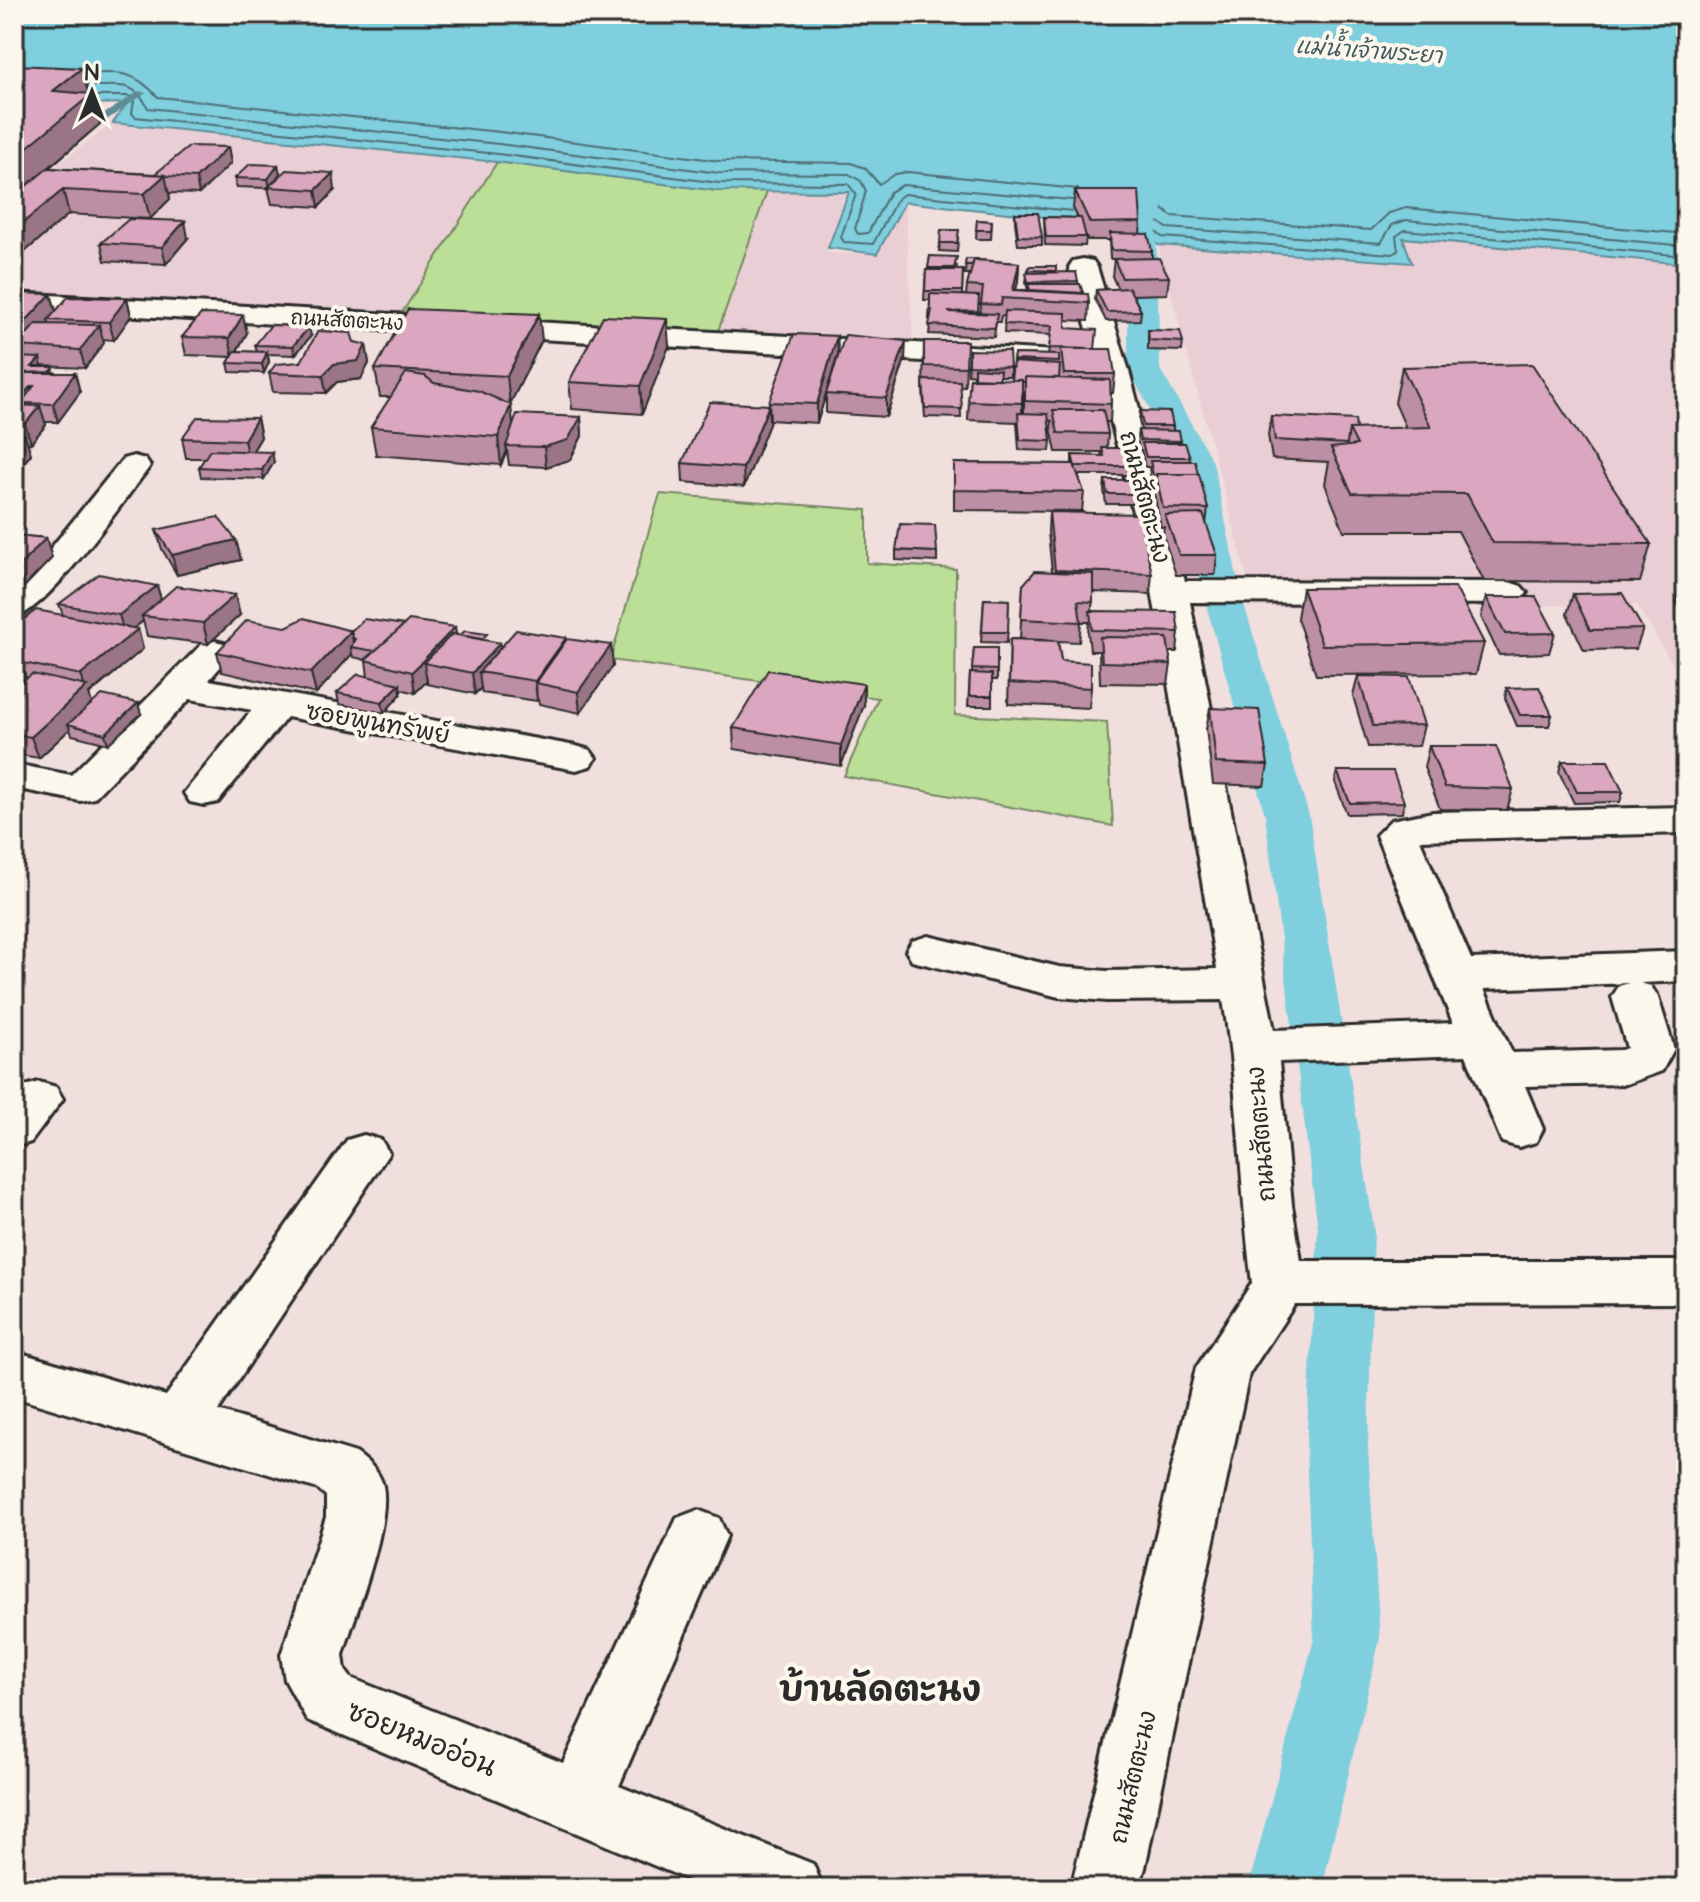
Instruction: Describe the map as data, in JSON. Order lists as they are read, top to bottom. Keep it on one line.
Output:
{"streets":{"street":["ถนนสัตตะนง","ซอยพูนทรัพย์","ซอยหมออ่อน"]},"districts":["บ้านลัดตะนง"],"water":["แม่น้ำเจ้าพระยา"],"north":"top"}
